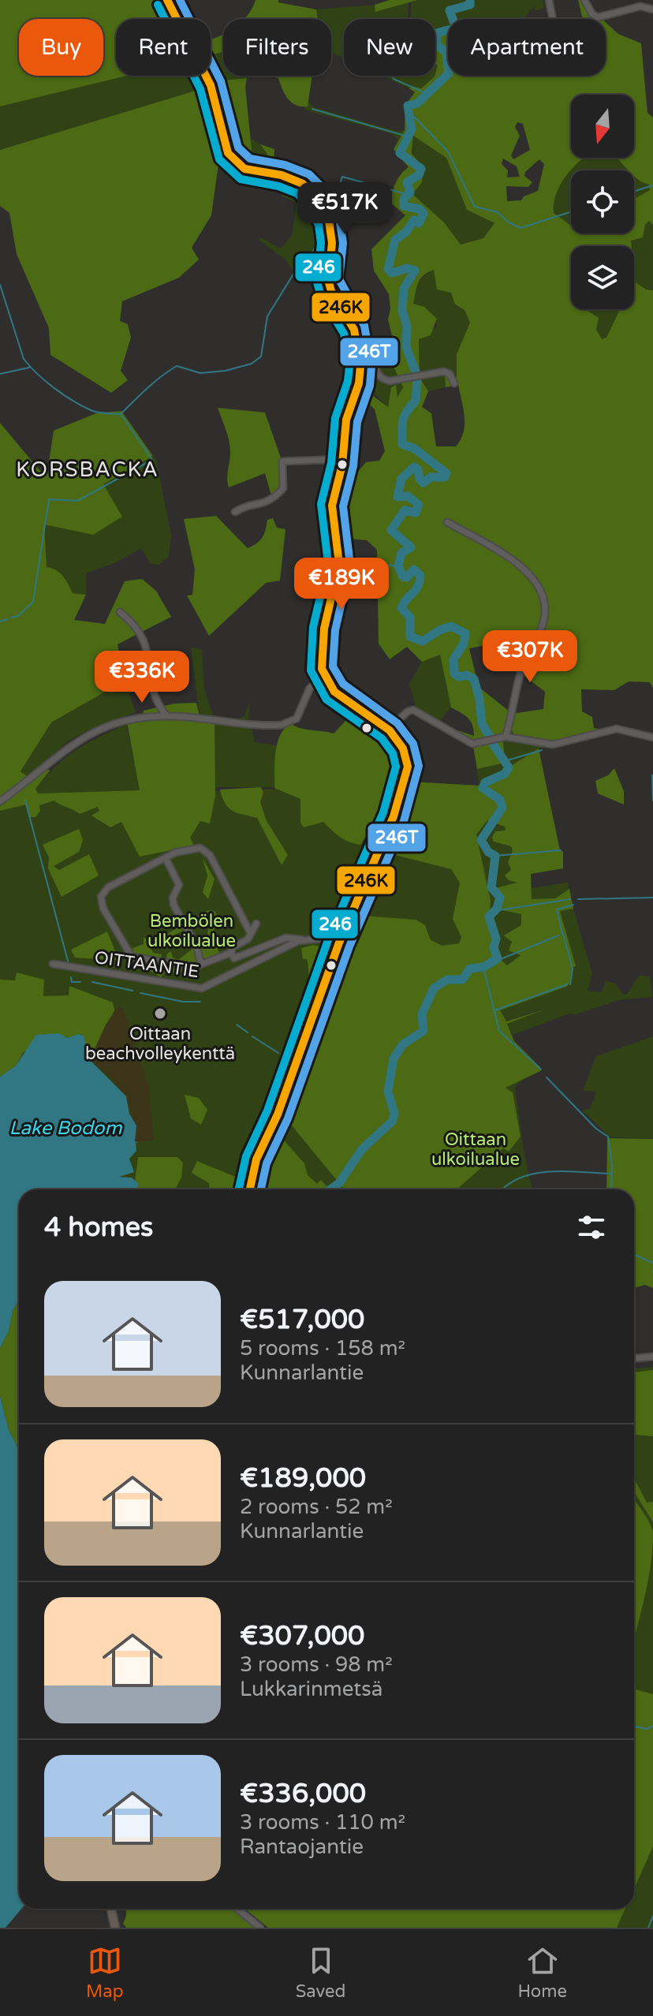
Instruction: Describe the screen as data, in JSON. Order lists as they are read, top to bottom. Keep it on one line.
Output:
{"streets":{"street":["OITTAANTIE"]},"districts":["KORSBACKA"],"water":["Lake Bodom"],"parks":["Bembölen ulkoilualue","Oittaan ulkoilualue"],"places":["Oittaan beachvolleykenttä"],"lines":["transit line 246K","transit line 246T","transit line 246"],"north":"bottom","page":{"chip":["Buy","Rent","Filters","New","Apartment"],"price":["€517K","€189K","€307K","€336K"],"heading":"4 homes","list":[{"name":"€517,000","note":"5 rooms · 158 m² · Kunnarlantie"},{"name":"€189,000","note":"2 rooms · 52 m² · Kunnarlantie"},{"name":"€307,000","note":"3 rooms · 98 m² · Lukkarinmetsä"},{"name":"€336,000","note":"3 rooms · 110 m² · Rantaojantie"}],"tabs":["Map","Saved","Home"]}}
